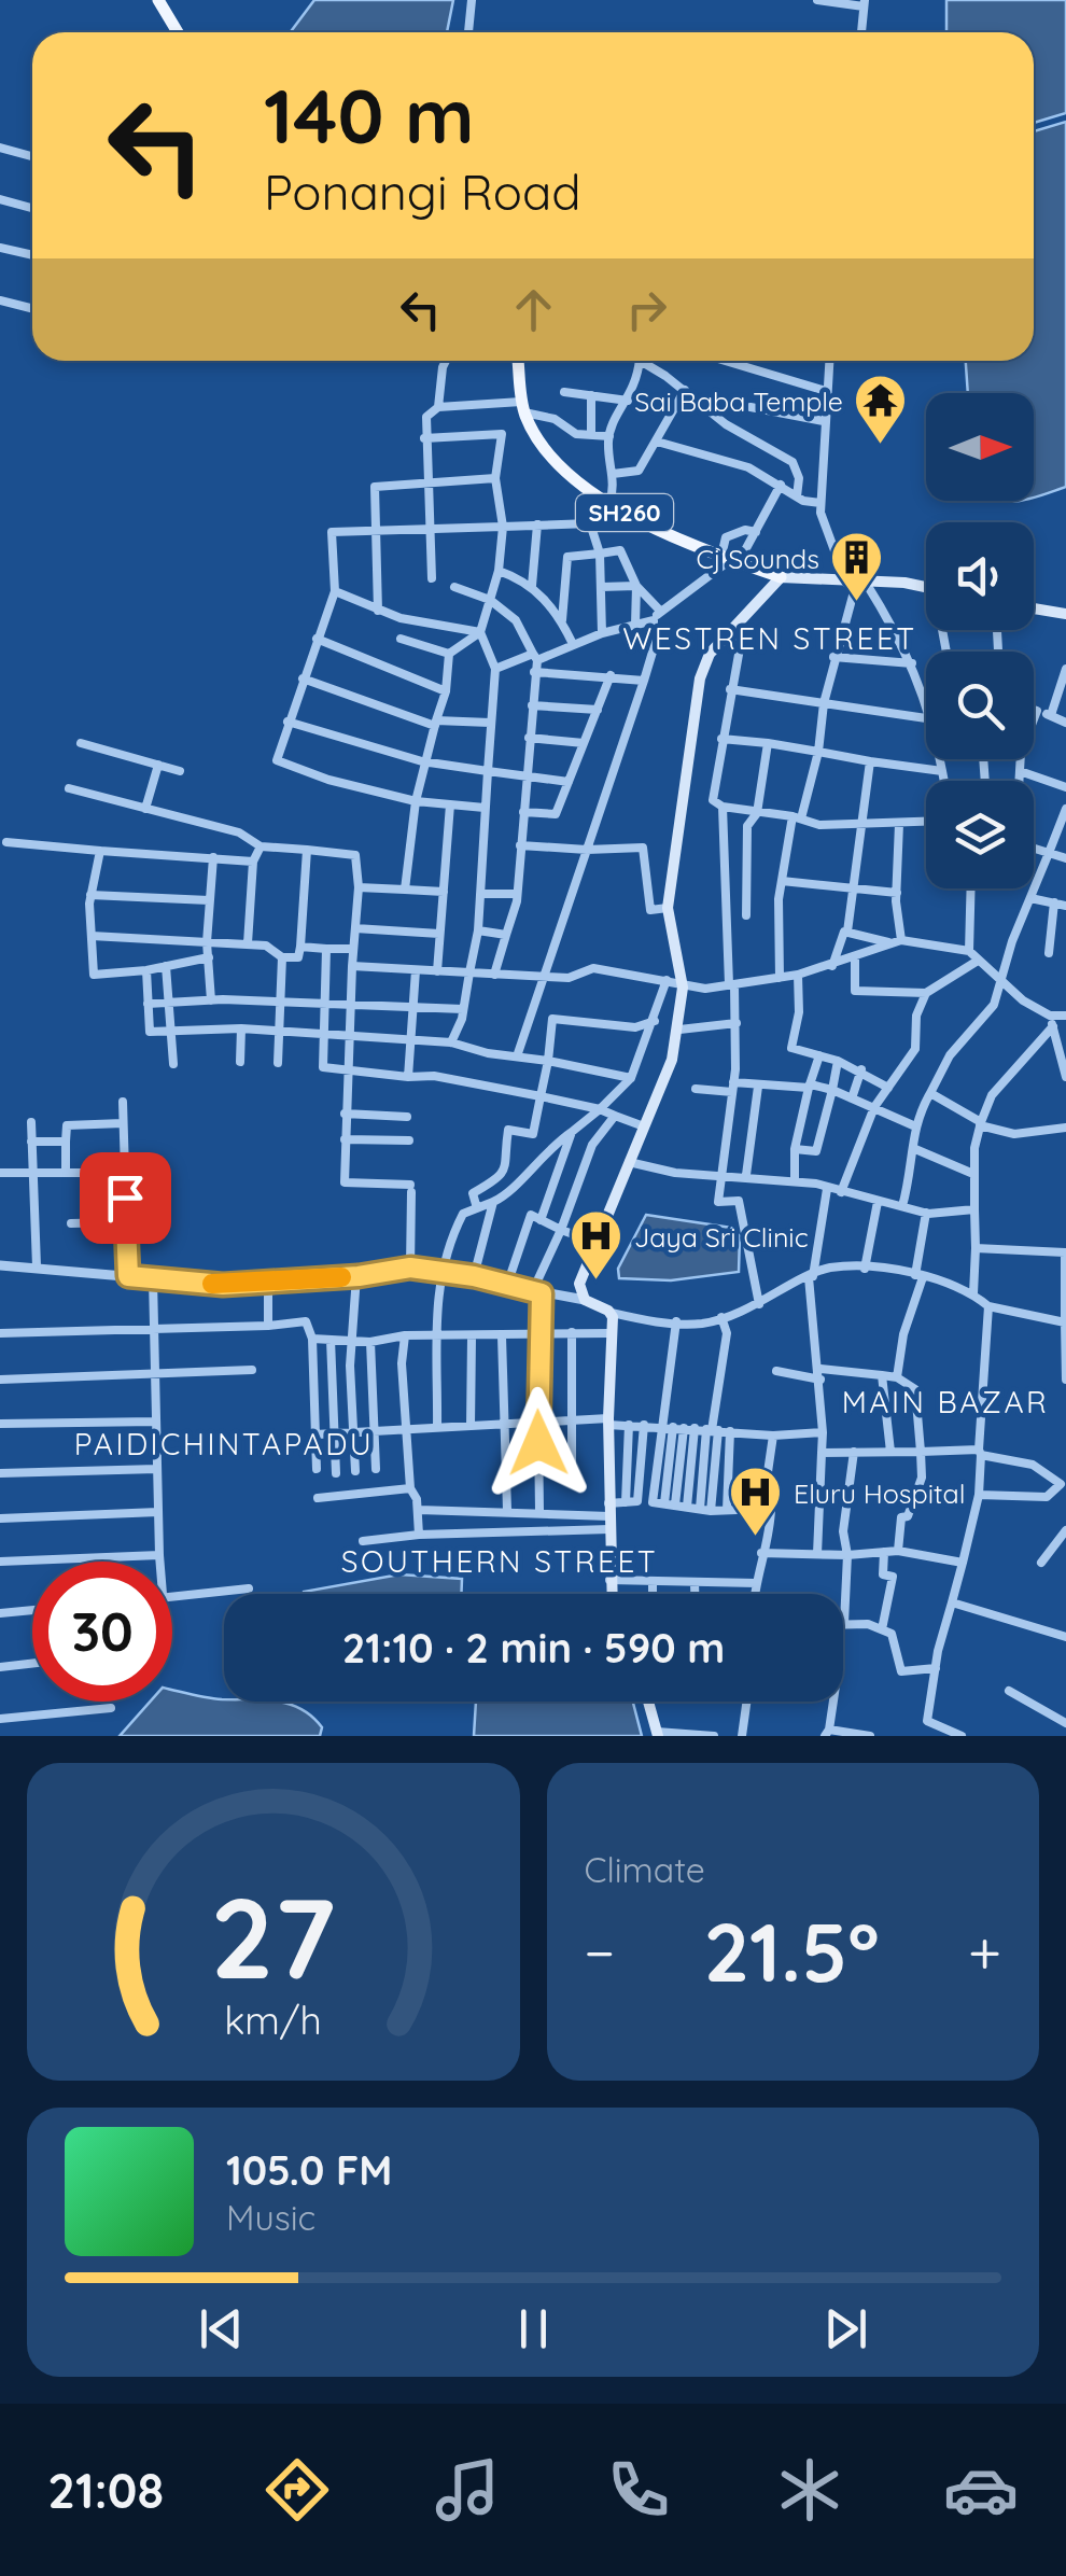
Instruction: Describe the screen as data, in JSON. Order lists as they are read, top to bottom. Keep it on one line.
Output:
{"streets":{"main road":["SH260"]},"districts":["WESTREN STREET","MAIN BAZAR","PAIDICHINTAPADU","SOUTHERN STREET"],"places":{"temple":["Sai Baba Temple"],"building":["Cj Sounds"],"hospital":["Jaya Sri Clinic","Eluru Hospital"]},"north":"right","page":{"turn":["140 m","Ponangi Road"],"limit":"30","trip":"21:10 · 2 min · 590 m","tile":"Climate","heat":["−","21.5°","+"],"song":["105.0 FM","Music"],"tabs":"21:08","gauge":["27","km/h"]}}
